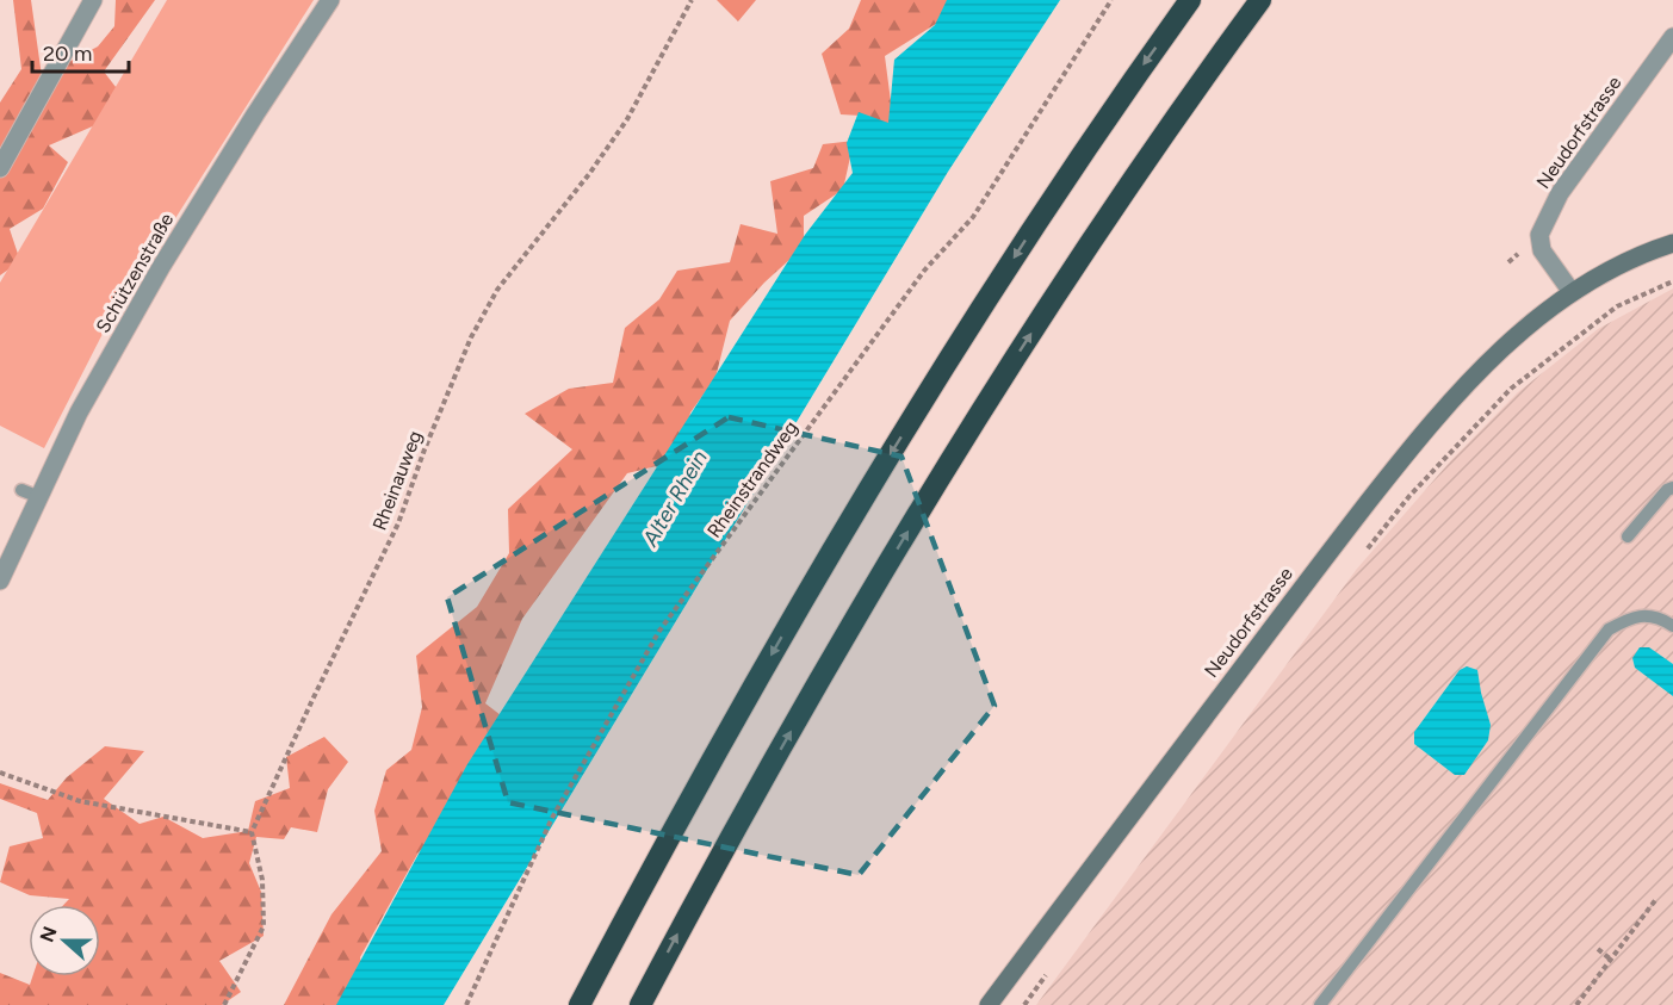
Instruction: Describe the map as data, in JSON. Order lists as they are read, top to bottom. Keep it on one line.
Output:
{"streets":{"main road":["Neudorfstrasse"],"street":["Schützenstraße"],"path":["Rheinstrandweg","Rheinauweg"]},"water":["Alter Rhein"],"scale_bar":"20 m","north":"left"}
